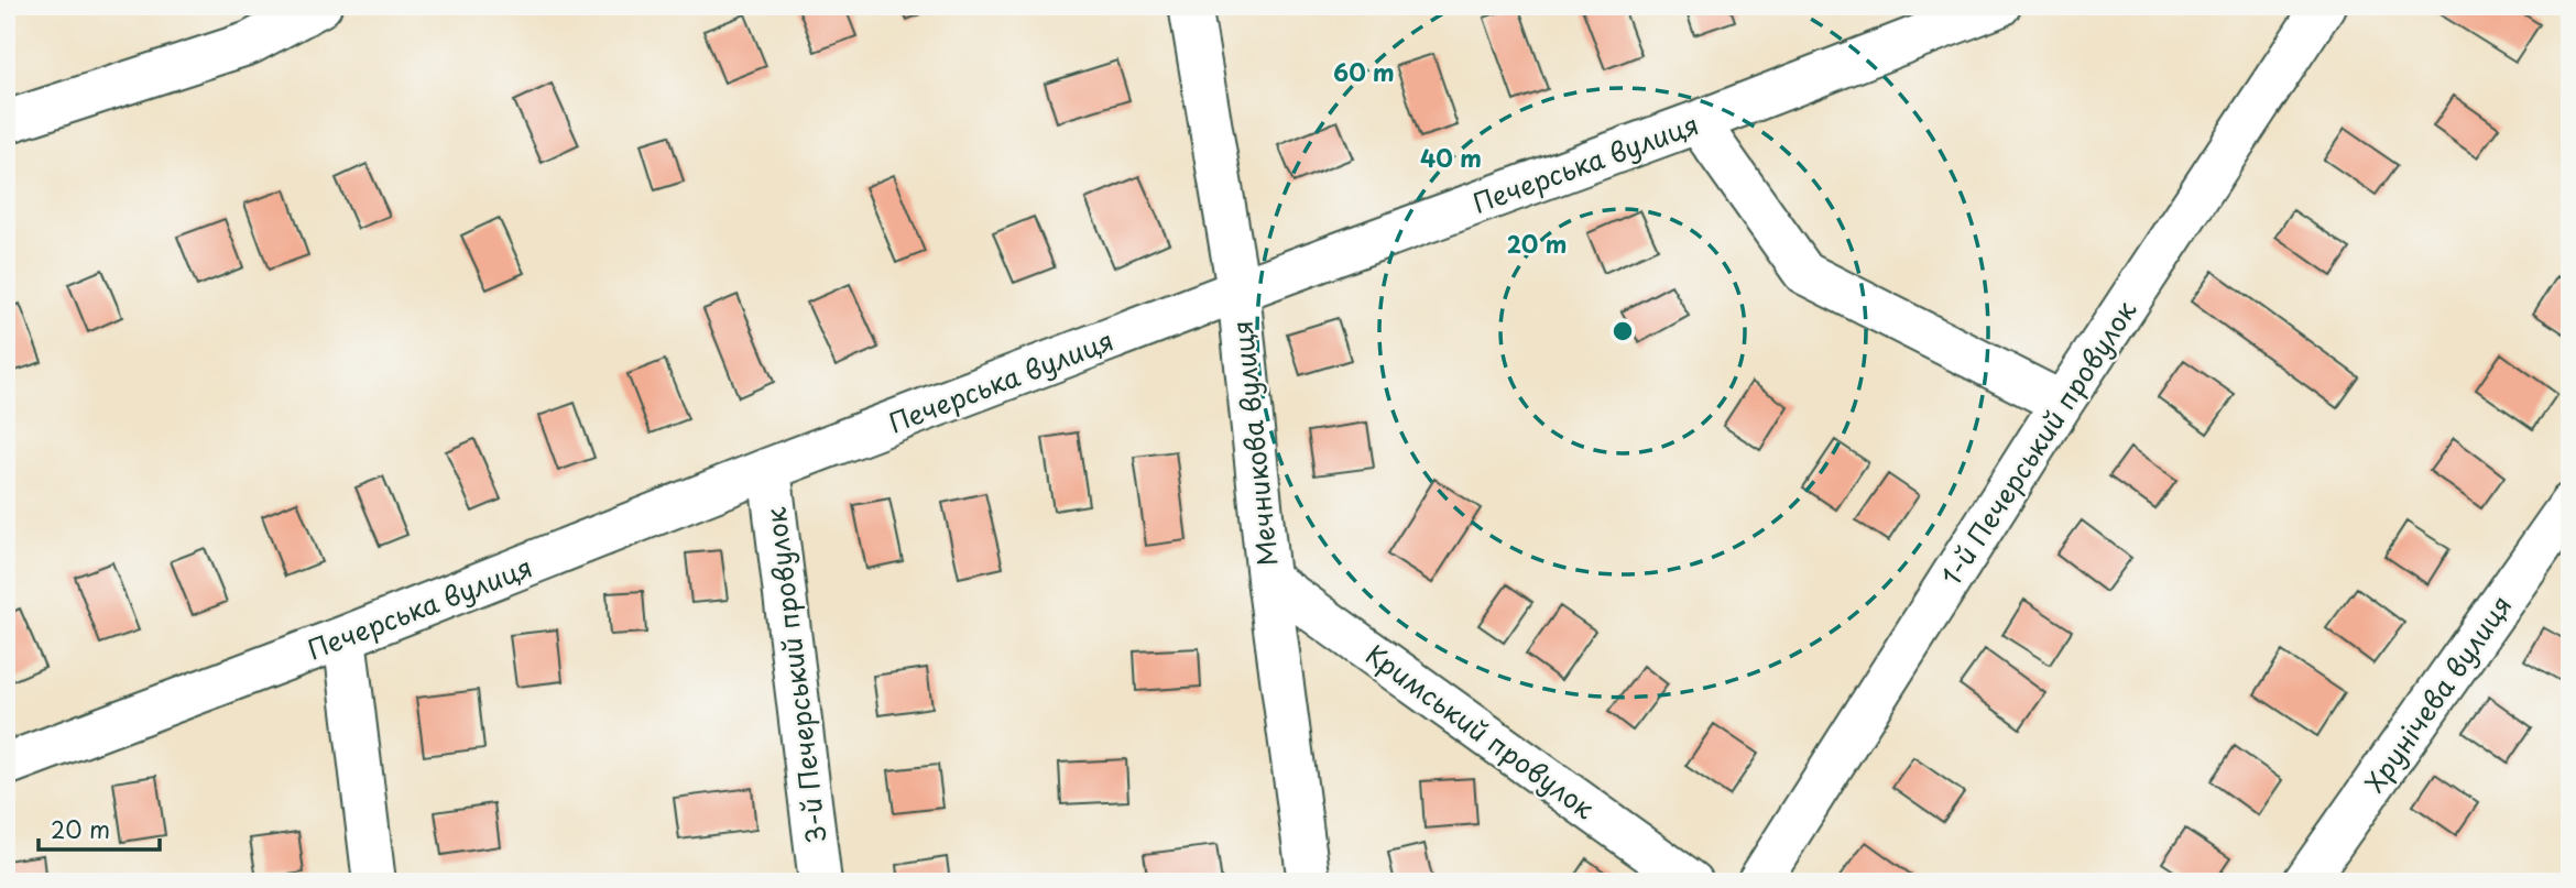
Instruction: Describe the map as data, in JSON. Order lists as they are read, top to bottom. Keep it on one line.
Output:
{"streets":{"street":["Печерська вулиця","1-й Печерський провулок","Мечникова вулиця","3-й Печерський провулок","Хрунічева вулиця","Кримський провулок"]},"crossings":[["Печерська вулиця","Мечникова вулиця"],["Печерська вулиця","3-й Печерський провулок"],["Мечникова вулиця","Кримський провулок"]],"scale_bar":"20 m","rings":["60 m","40 m","20 m"]}
